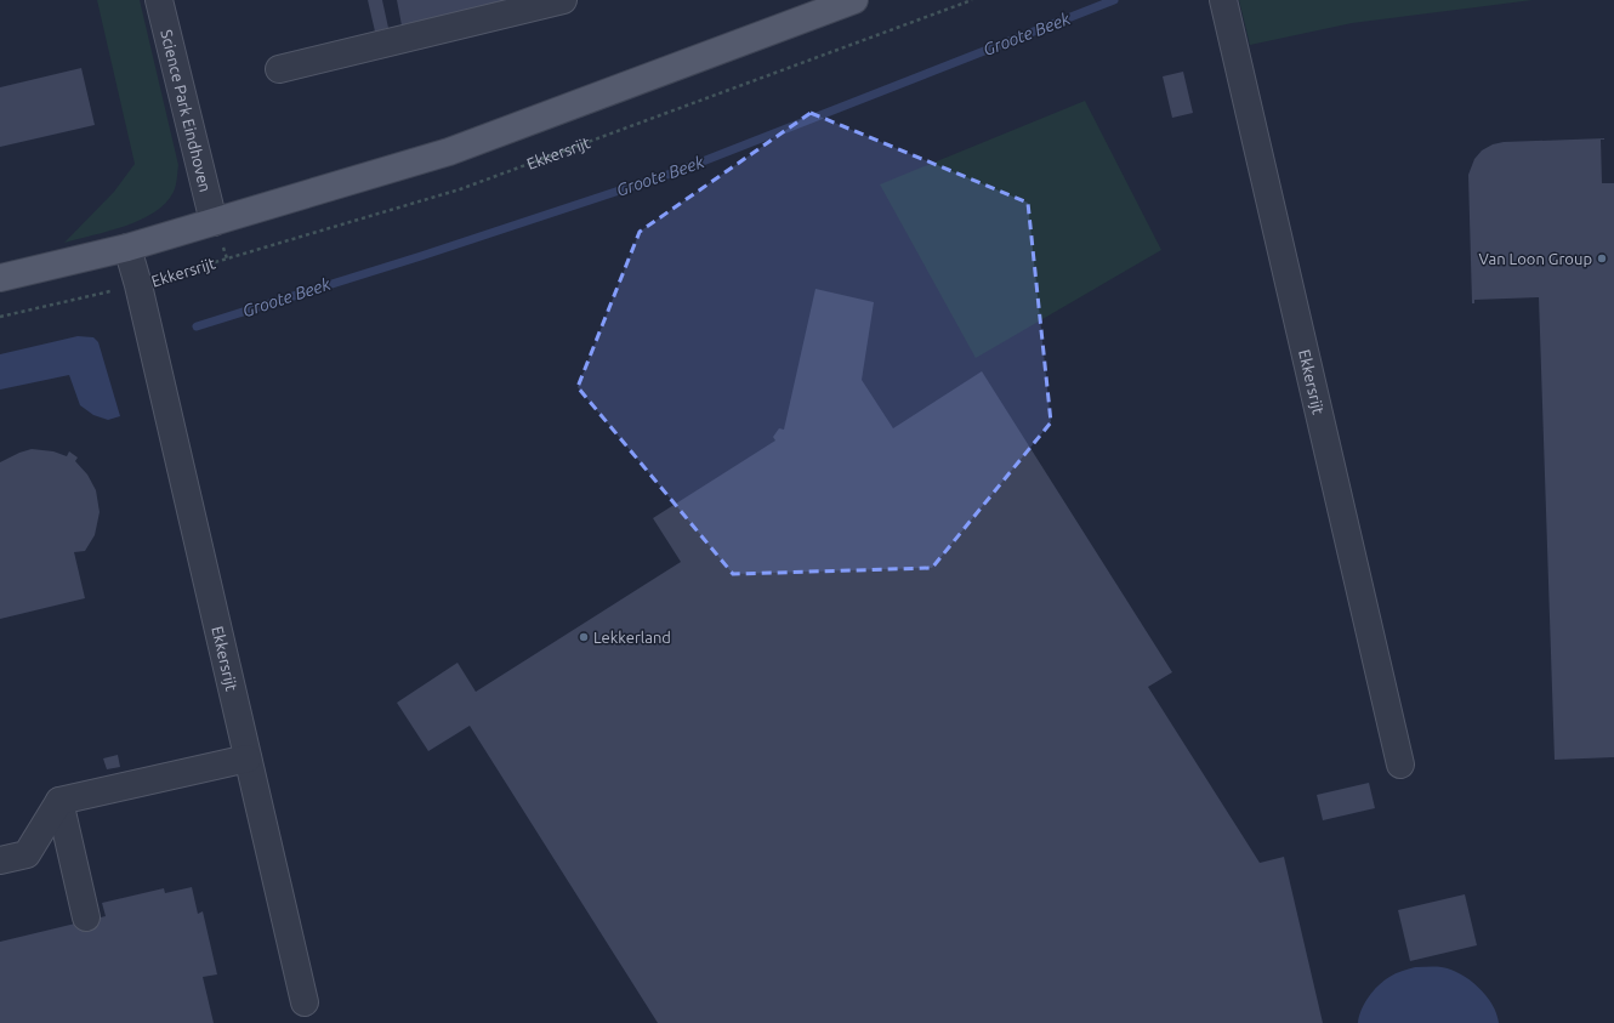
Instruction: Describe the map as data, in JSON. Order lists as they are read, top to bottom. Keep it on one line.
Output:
{"streets":{"street":["Science Park Eindhoven","Ekkersrijt"]},"water":["Groote Beek"],"places":["Van Loon Group","Lekkerland"]}
